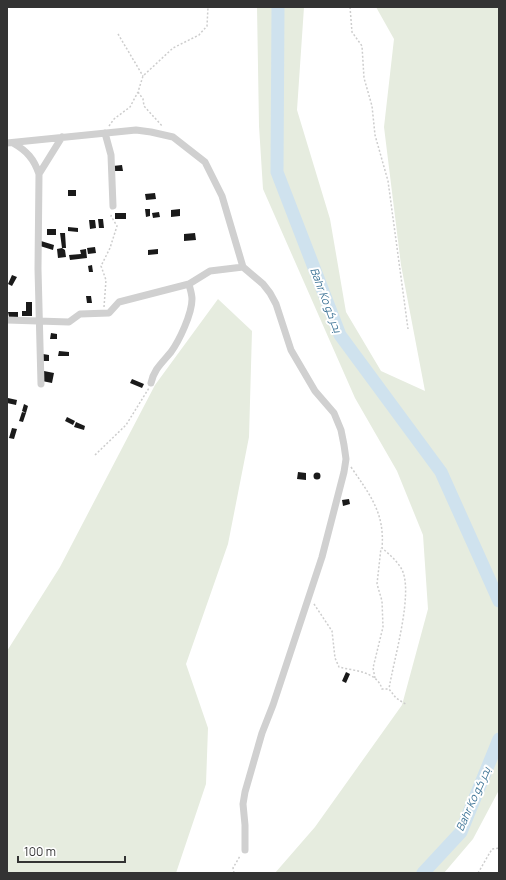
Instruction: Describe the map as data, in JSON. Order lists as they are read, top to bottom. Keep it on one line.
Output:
{"water":["Bahr Ko بحر كو"],"scale_bar":"100 m"}
